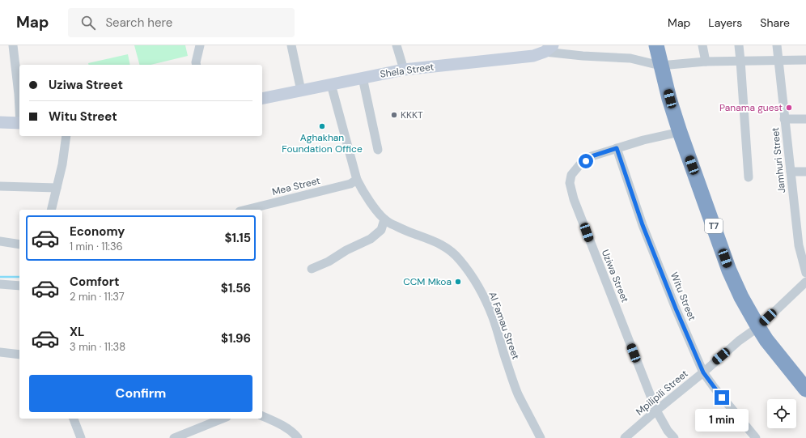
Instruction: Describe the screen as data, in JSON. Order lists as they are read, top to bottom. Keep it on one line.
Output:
{"streets":{"highway":["T7"],"main road":["Shela Street"],"street":["Jamhuri Street","Mea Street","Uziwa Street","Witu Street","Al Famau Street","Mpilipili Street"]},"crossings":[["Shela Street","Al Famau Street"],["Mea Street","Al Famau Street"],["T7","Uziwa Street"],["T7","Mpilipili Street"],["Uziwa Street","Witu Street"],["Uziwa Street","Mpilipili Street"],["Witu Street","Mpilipili Street"]],"places":["Panama guest","KKKT","Aghakhan Foundation Office","CCM Mkoa"],"page":{"header":"Map","search":"Search here","nav":["Map","Layers","Share"],"banner":["Uziwa Street","Witu Street"],"list":[{"name":"Economy","note":"1 min · 11:36","value":"$1.15"},{"name":"Comfort","note":"2 min · 11:37","value":"$1.56"},{"name":"XL","note":"3 min · 11:38","value":"$1.96"}],"buttons":"Confirm","bubble":"1 min"}}
